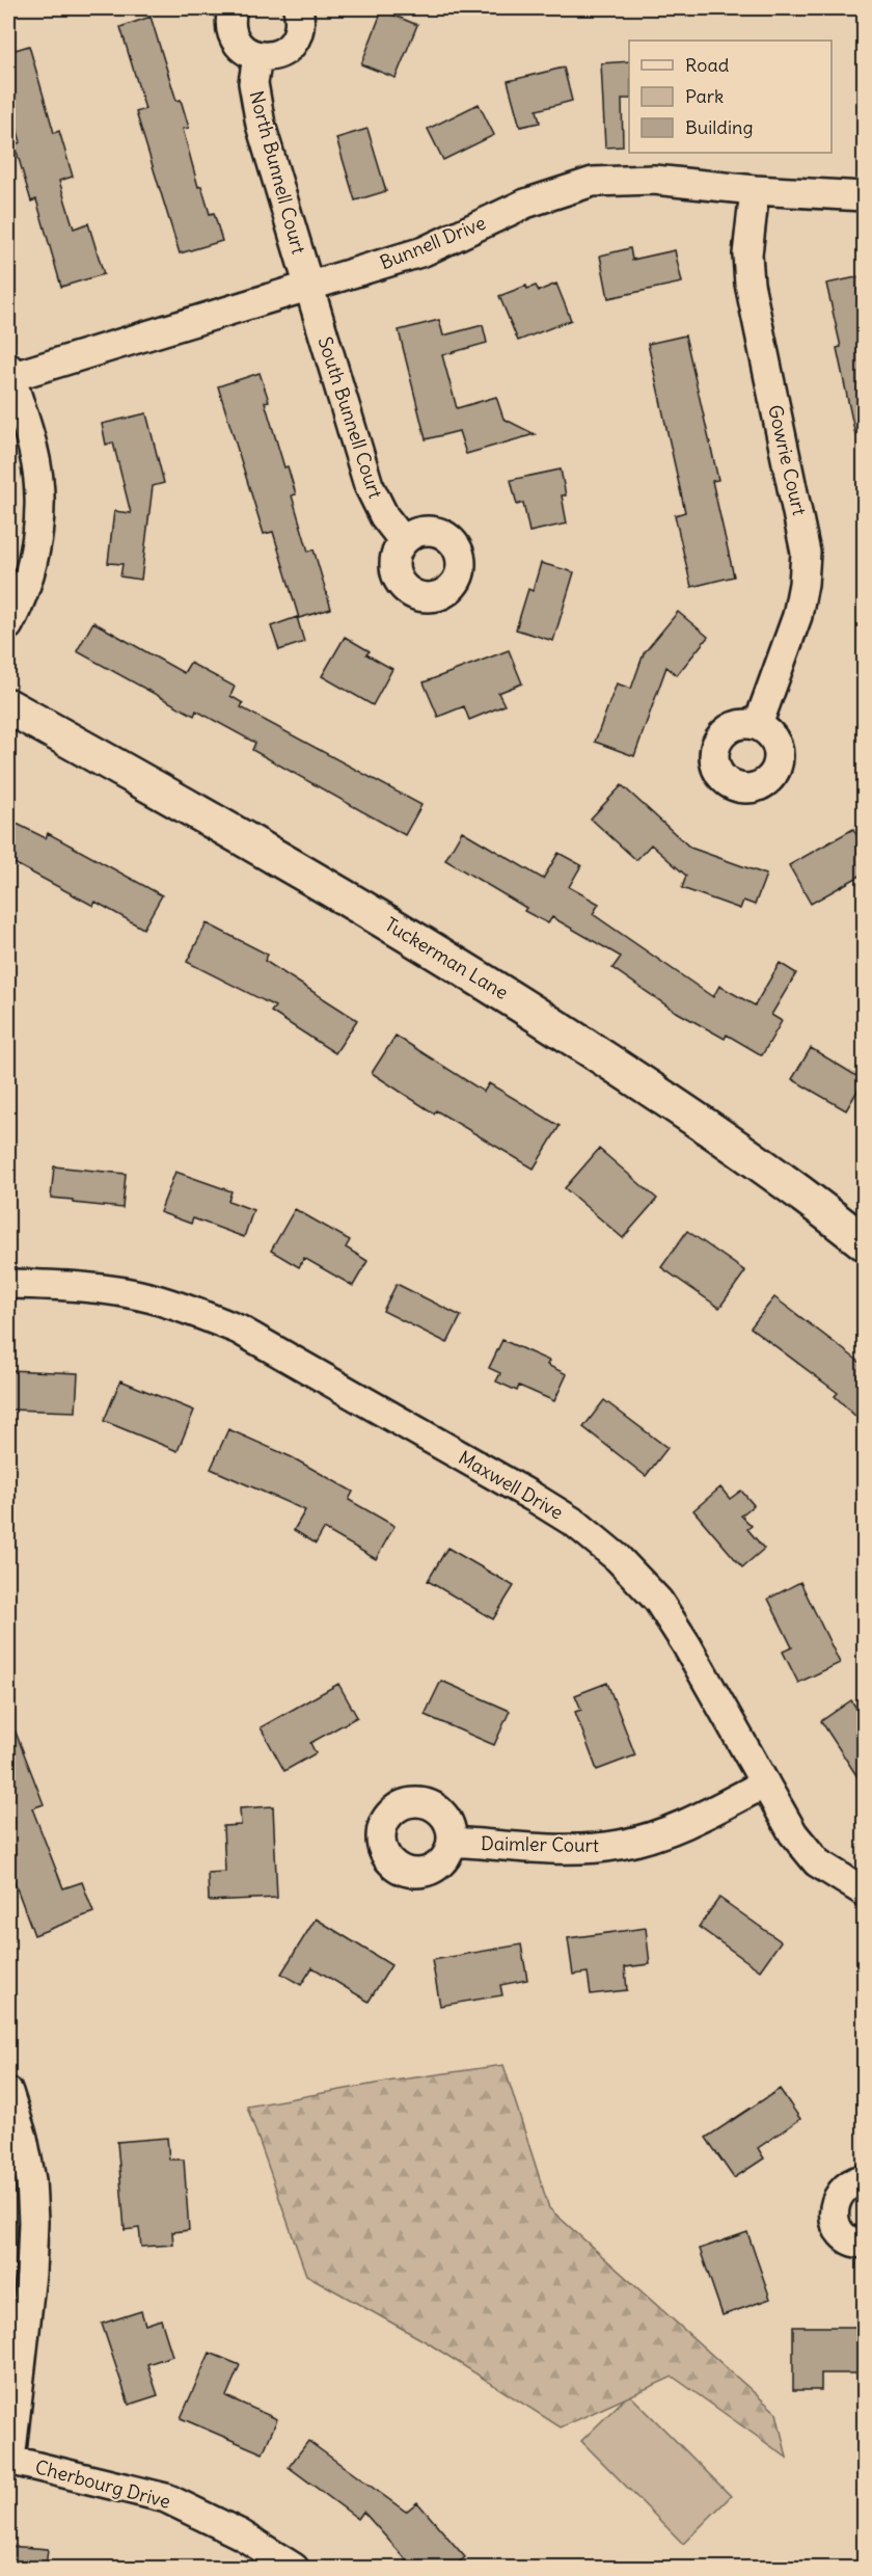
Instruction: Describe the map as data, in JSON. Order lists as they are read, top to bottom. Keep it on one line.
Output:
{"streets":{"main road":["Tuckerman Lane"],"street":["North Bunnell Court","Bunnell Drive","South Bunnell Court","Gowrie Court","Maxwell Drive","Daimler Court","Cherbourg Drive"]},"crossings":[["North Bunnell Court","Bunnell Drive"],["North Bunnell Court","South Bunnell Court"],["Bunnell Drive","South Bunnell Court"],["Bunnell Drive","Gowrie Court"],["Maxwell Drive","Daimler Court"]],"legend":["Road","Park","Building"]}
